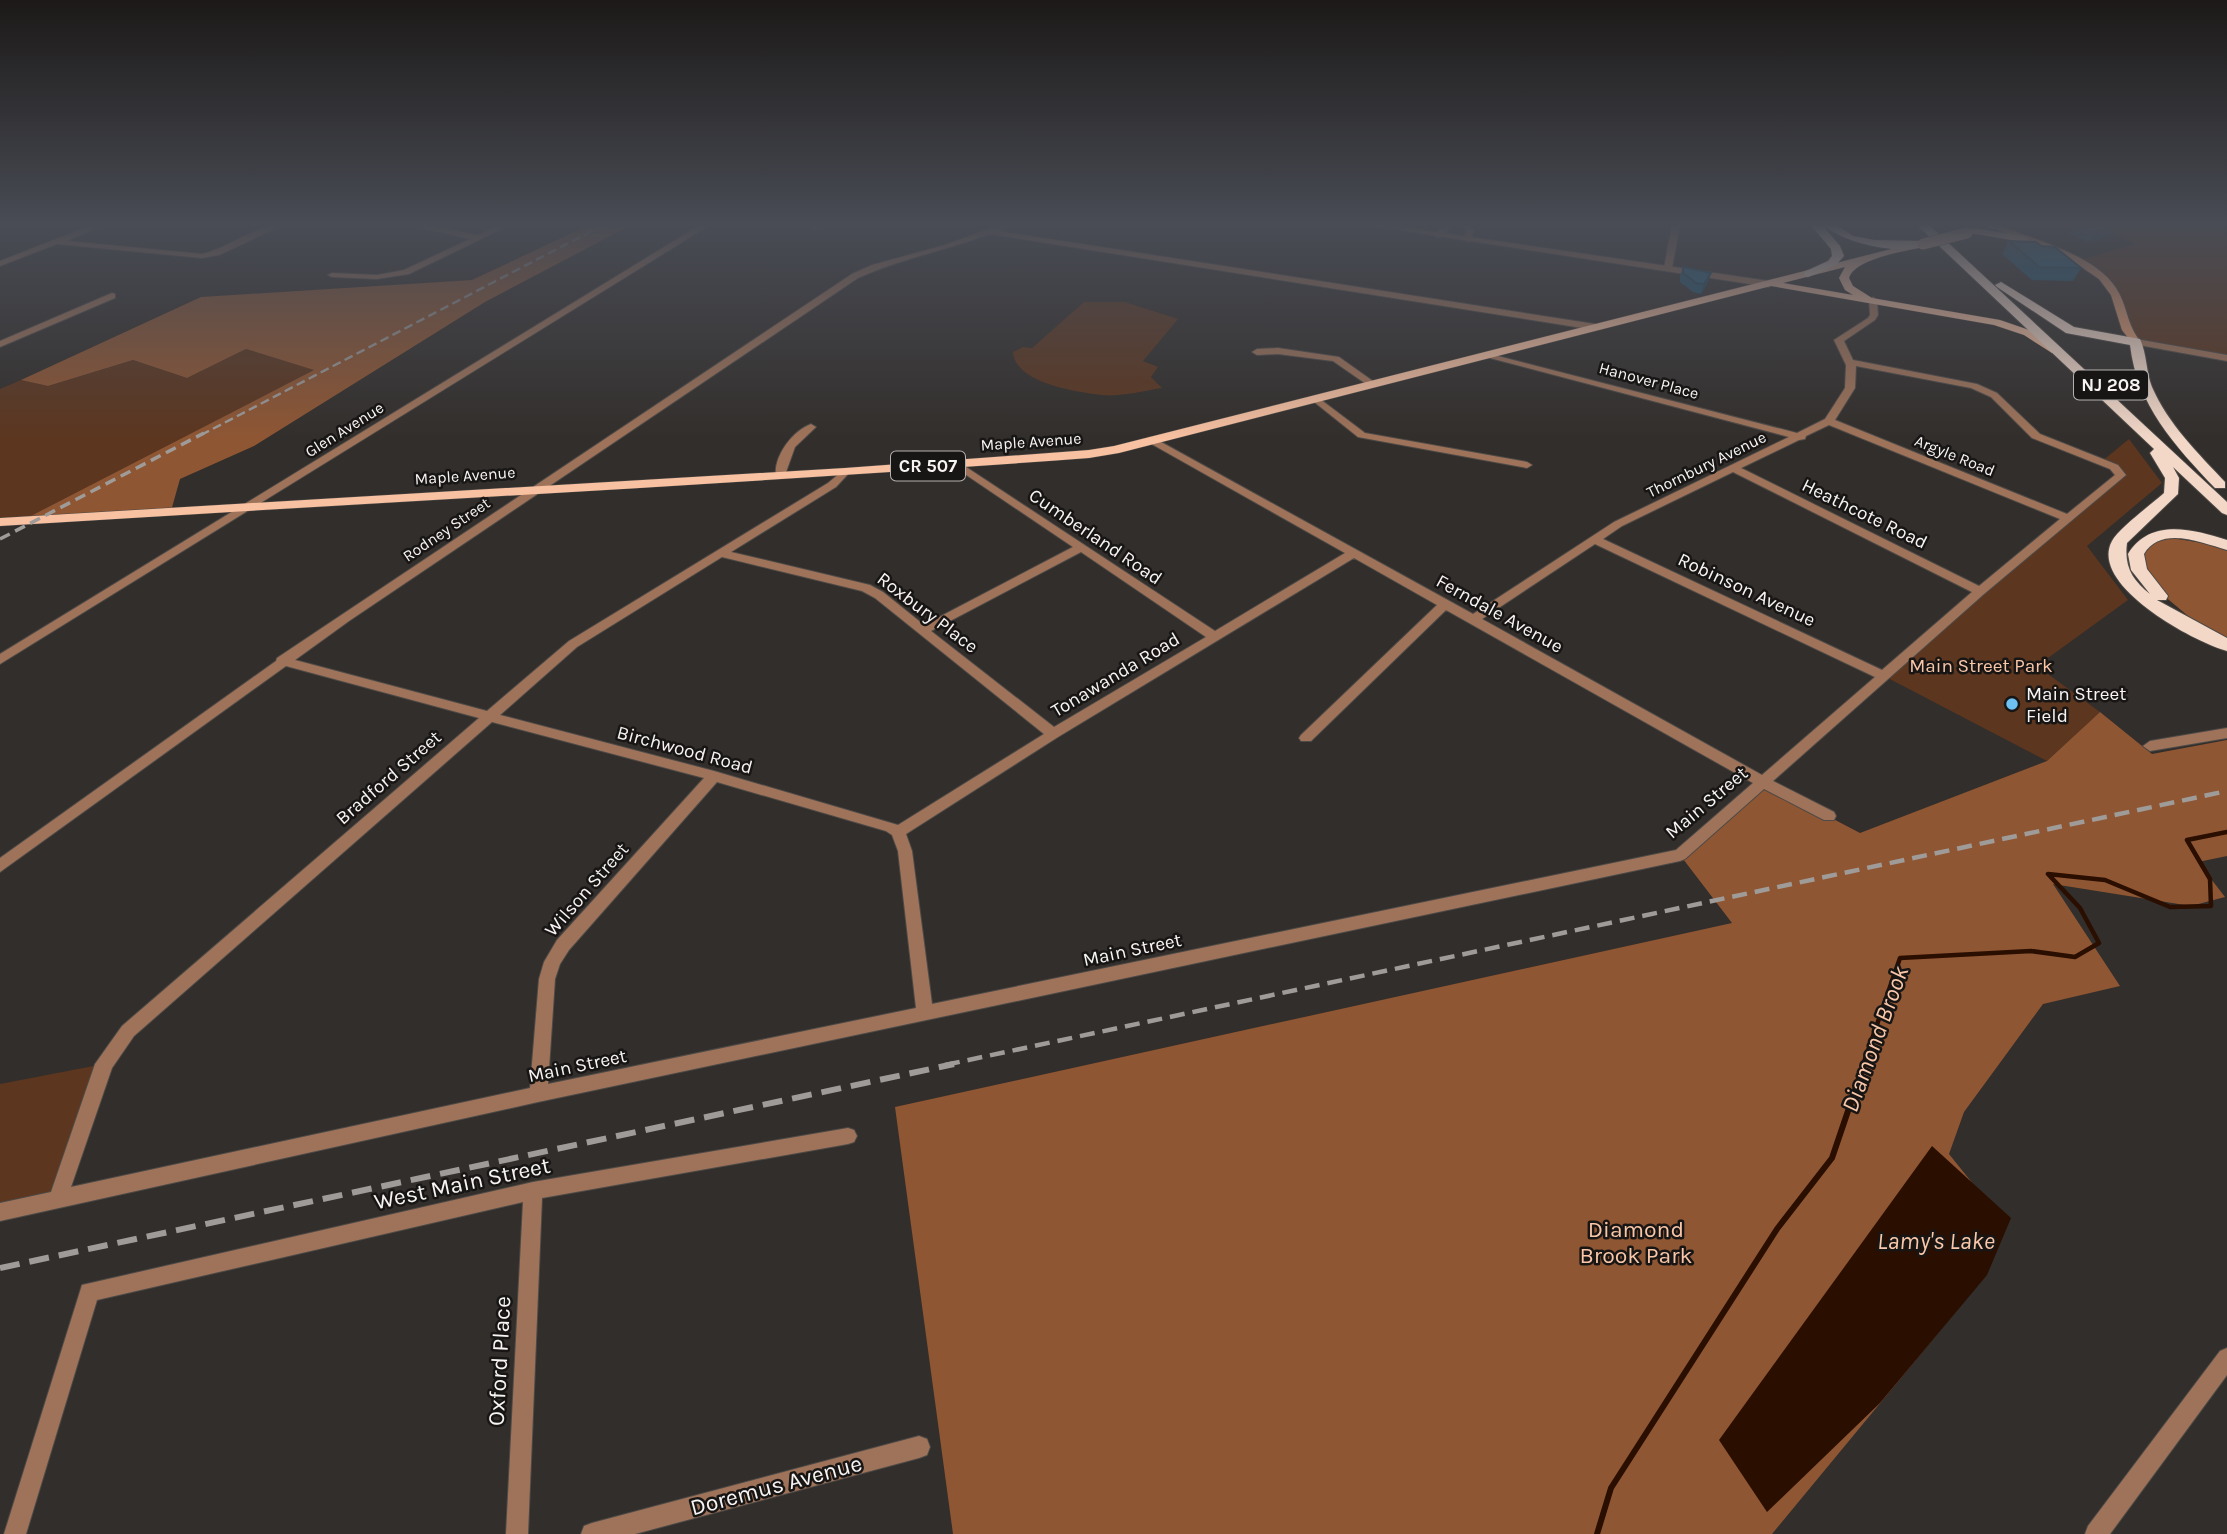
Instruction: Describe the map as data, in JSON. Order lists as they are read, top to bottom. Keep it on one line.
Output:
{"streets":{"highway":["NJ 208"],"main road":["Maple Avenue","CR 507"],"street":["Hanover Place","Glen Avenue","Argyle Road","Thornbury Avenue","Heathcote Road","Rodney Street","Cumberland Road","Robinson Avenue","Roxbury Place","Ferndale Avenue","Tonawanda Road","Birchwood Road","Bradford Street","Main Street","Wilson Street","West Main Street","Oxford Place","Doremus Avenue"]},"crossings":[["Hanover Place","Maple Avenue"],["Hanover Place","Thornbury Avenue"],["Glen Avenue","Maple Avenue"],["Maple Avenue","Rodney Street"],["Maple Avenue","Cumberland Road"],["Maple Avenue","Ferndale Avenue"],["Maple Avenue","Bradford Street"],["Argyle Road","Thornbury Avenue"],["Argyle Road","Main Street"],["Thornbury Avenue","Heathcote Road"],["Thornbury Avenue","Robinson Avenue"],["Thornbury Avenue","Ferndale Avenue"],["Thornbury Avenue","Main Street"],["Heathcote Road","Main Street"],["Rodney Street","Birchwood Road"],["Cumberland Road","Tonawanda Road"],["Robinson Avenue","Main Street"],["Roxbury Place","Tonawanda Road"],["Roxbury Place","Bradford Street"],["Ferndale Avenue","Tonawanda Road"],["Ferndale Avenue","Main Street"],["Tonawanda Road","Birchwood Road"],["Birchwood Road","Bradford Street"],["Birchwood Road","Wilson Street"],["Bradford Street","Main Street"],["Main Street","Wilson Street"],["West Main Street","Oxford Place"]],"water":["Diamond Brook","Lamy's Lake"],"parks":["Main Street Park","Diamond Brook Park"],"places":["Main Street Field"]}
